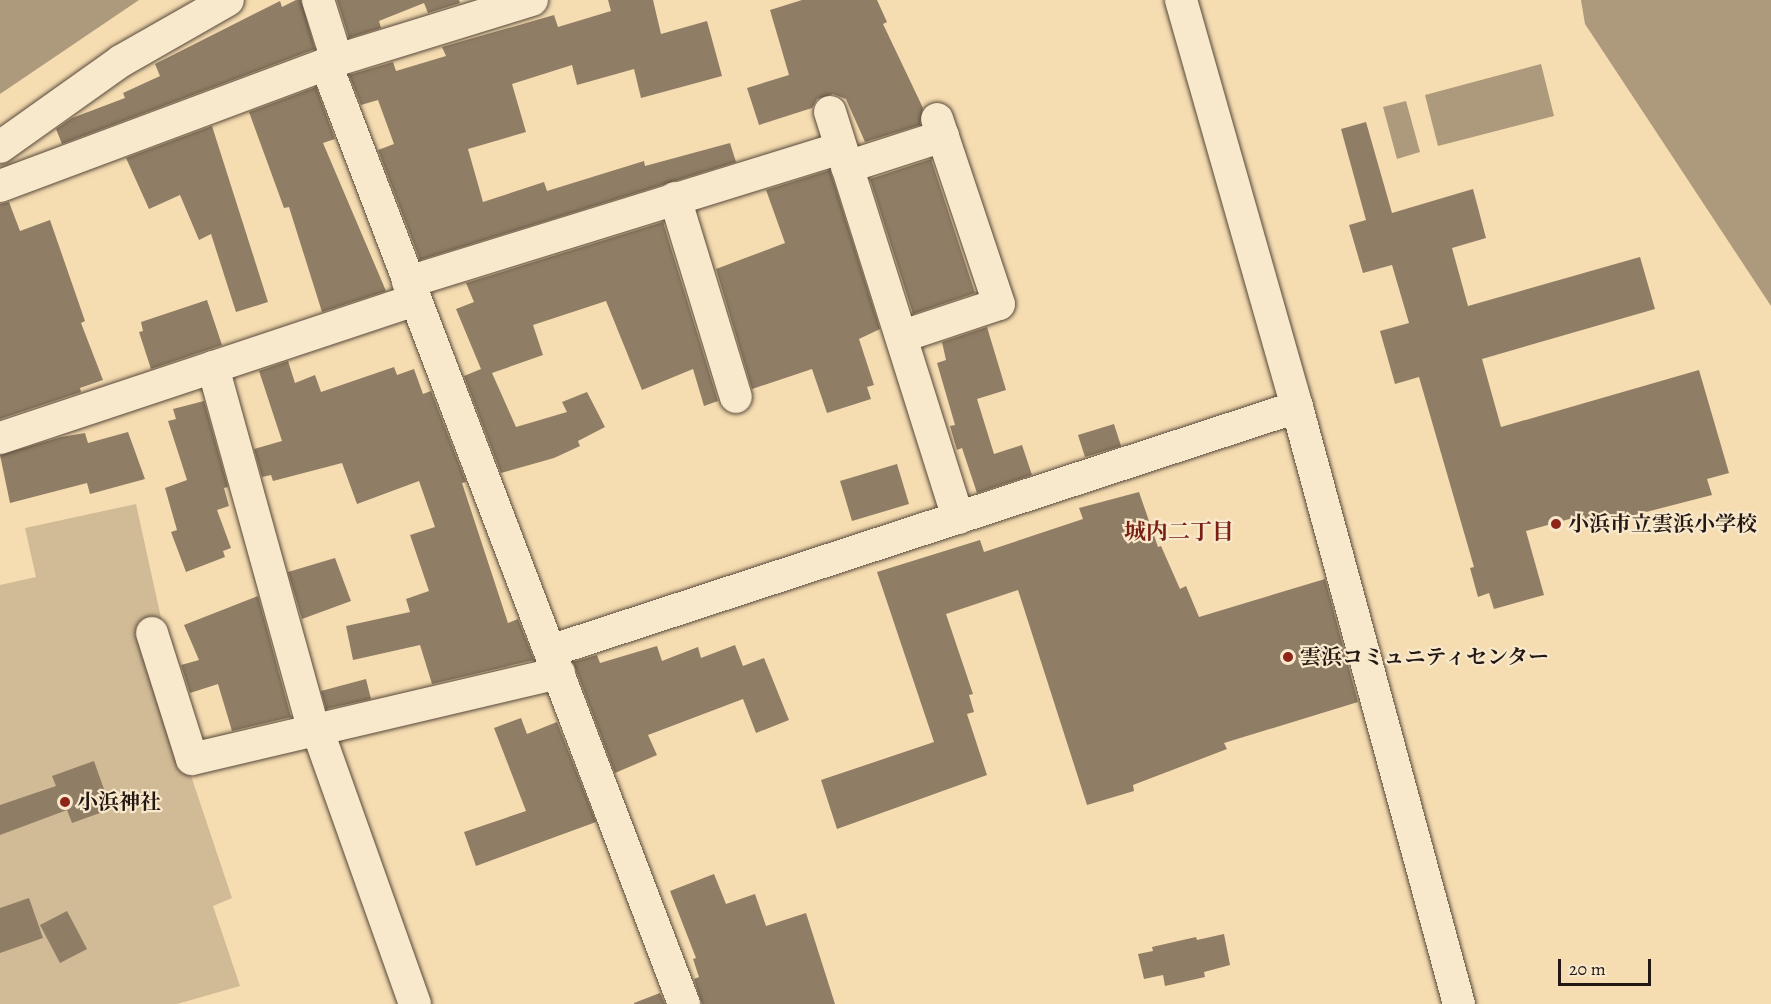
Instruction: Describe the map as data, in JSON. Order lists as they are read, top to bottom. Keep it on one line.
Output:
{"districts":["城内二丁目"],"places":["小浜市立雲浜小学校","雲浜コミュニティセンター","小浜神社"],"scale_bar":"20 m"}
